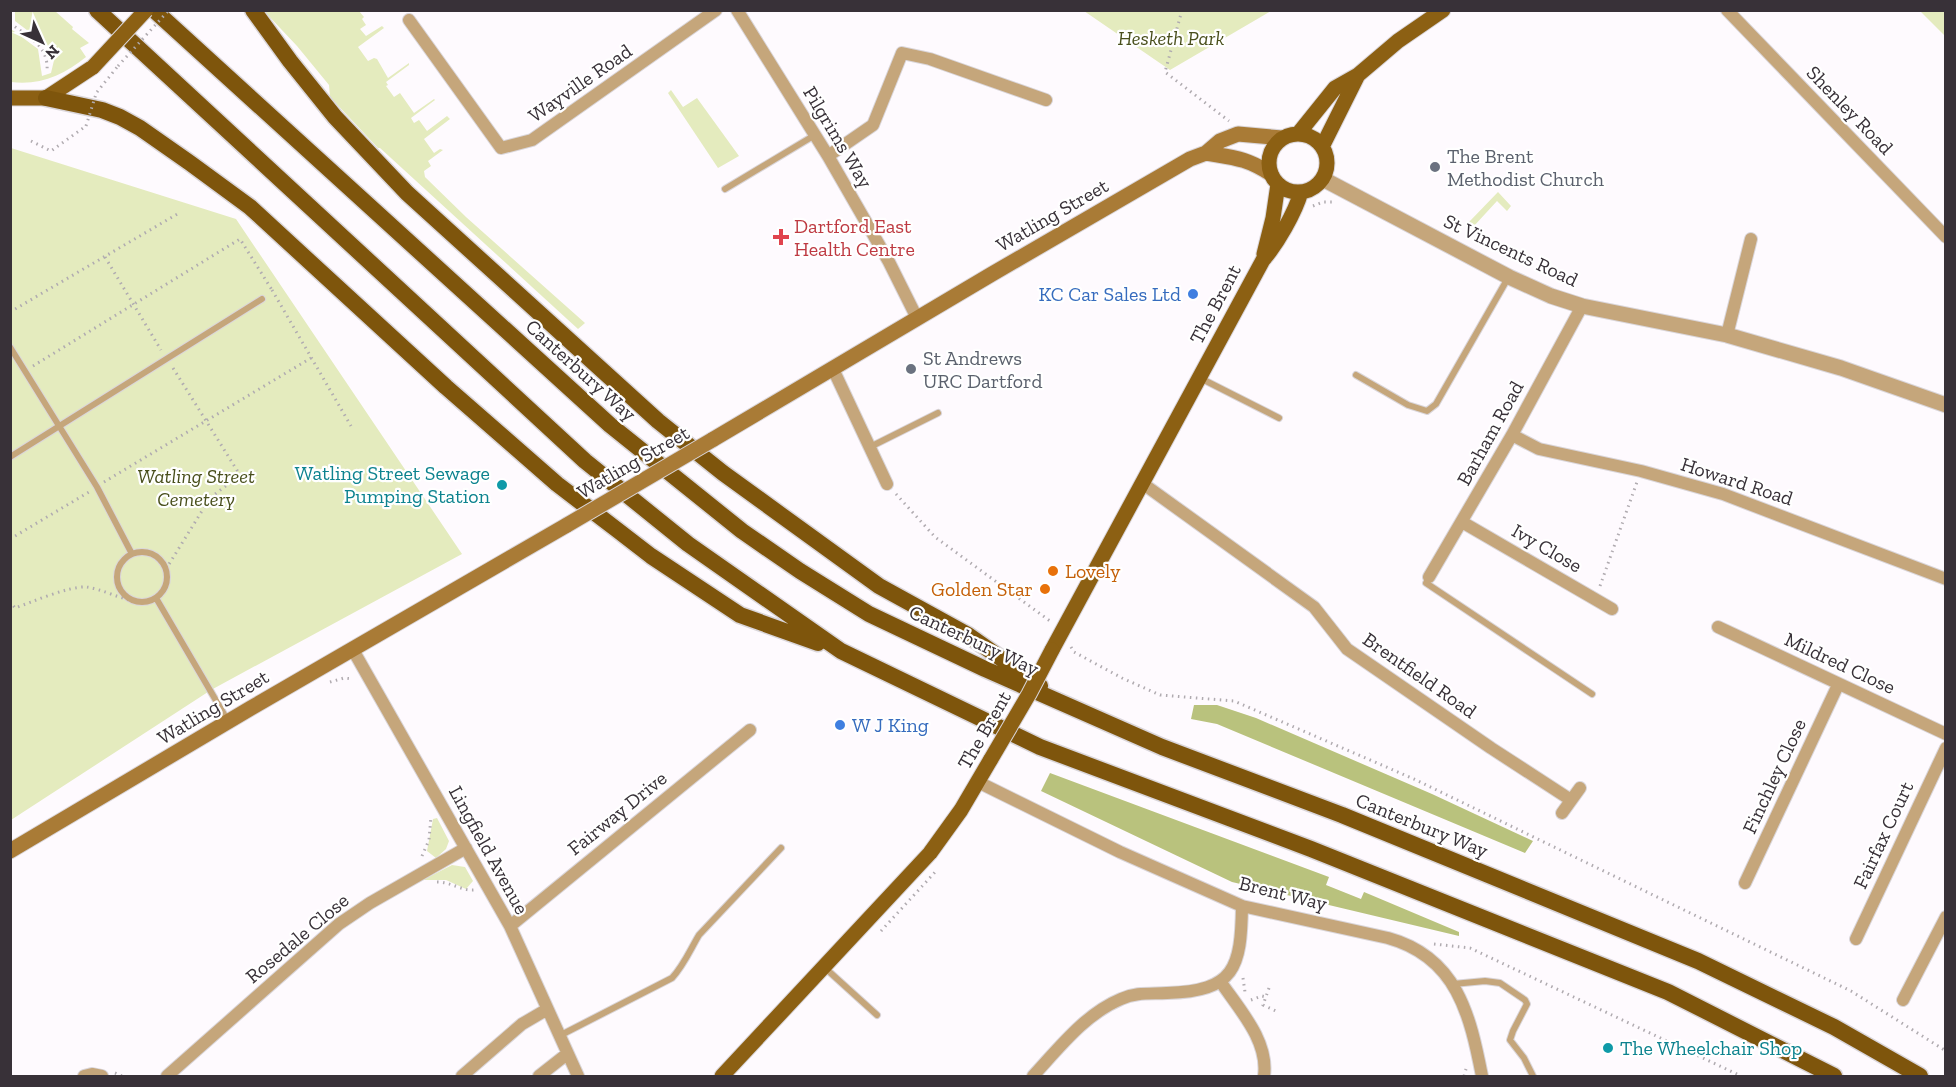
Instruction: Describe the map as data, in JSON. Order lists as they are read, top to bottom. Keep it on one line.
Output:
{"streets":{"highway":["Canterbury Way"],"main road":["Watling Street","The Brent"],"street":["Wayville Road","Shenley Road","Pilgrims Way","St Vincents Road","Barham Road","Howard Road","Ivy Close","Mildred Close","Brentfield Road","Finchley Close","Fairway Drive","Fairfax Court","Lingfield Avenue","Brent Way","Rosedale Close"]},"crossings":[["Pilgrims Way","Watling Street"],["Watling Street","St Vincents Road"],["Watling Street","The Brent"],["Watling Street","Lingfield Avenue"],["St Vincents Road","The Brent"],["St Vincents Road","Barham Road"],["The Brent","Brentfield Road"],["The Brent","Brent Way"],["Barham Road","Howard Road"],["Barham Road","Ivy Close"],["Mildred Close","Finchley Close"],["Fairway Drive","Lingfield Avenue"],["Lingfield Avenue","Rosedale Close"]],"parks":["Hesketh Park","Watling Street Cemetery"],"places":{"other":["The Brent Methodist Church","KC Car Sales Ltd","St Andrews URC Dartford","Watling Street Sewage Pumping Station","Lovely","Golden Star","W J King","The Wheelchair Shop"],"health":["Dartford East Health Centre"]},"north":"bottom right"}
